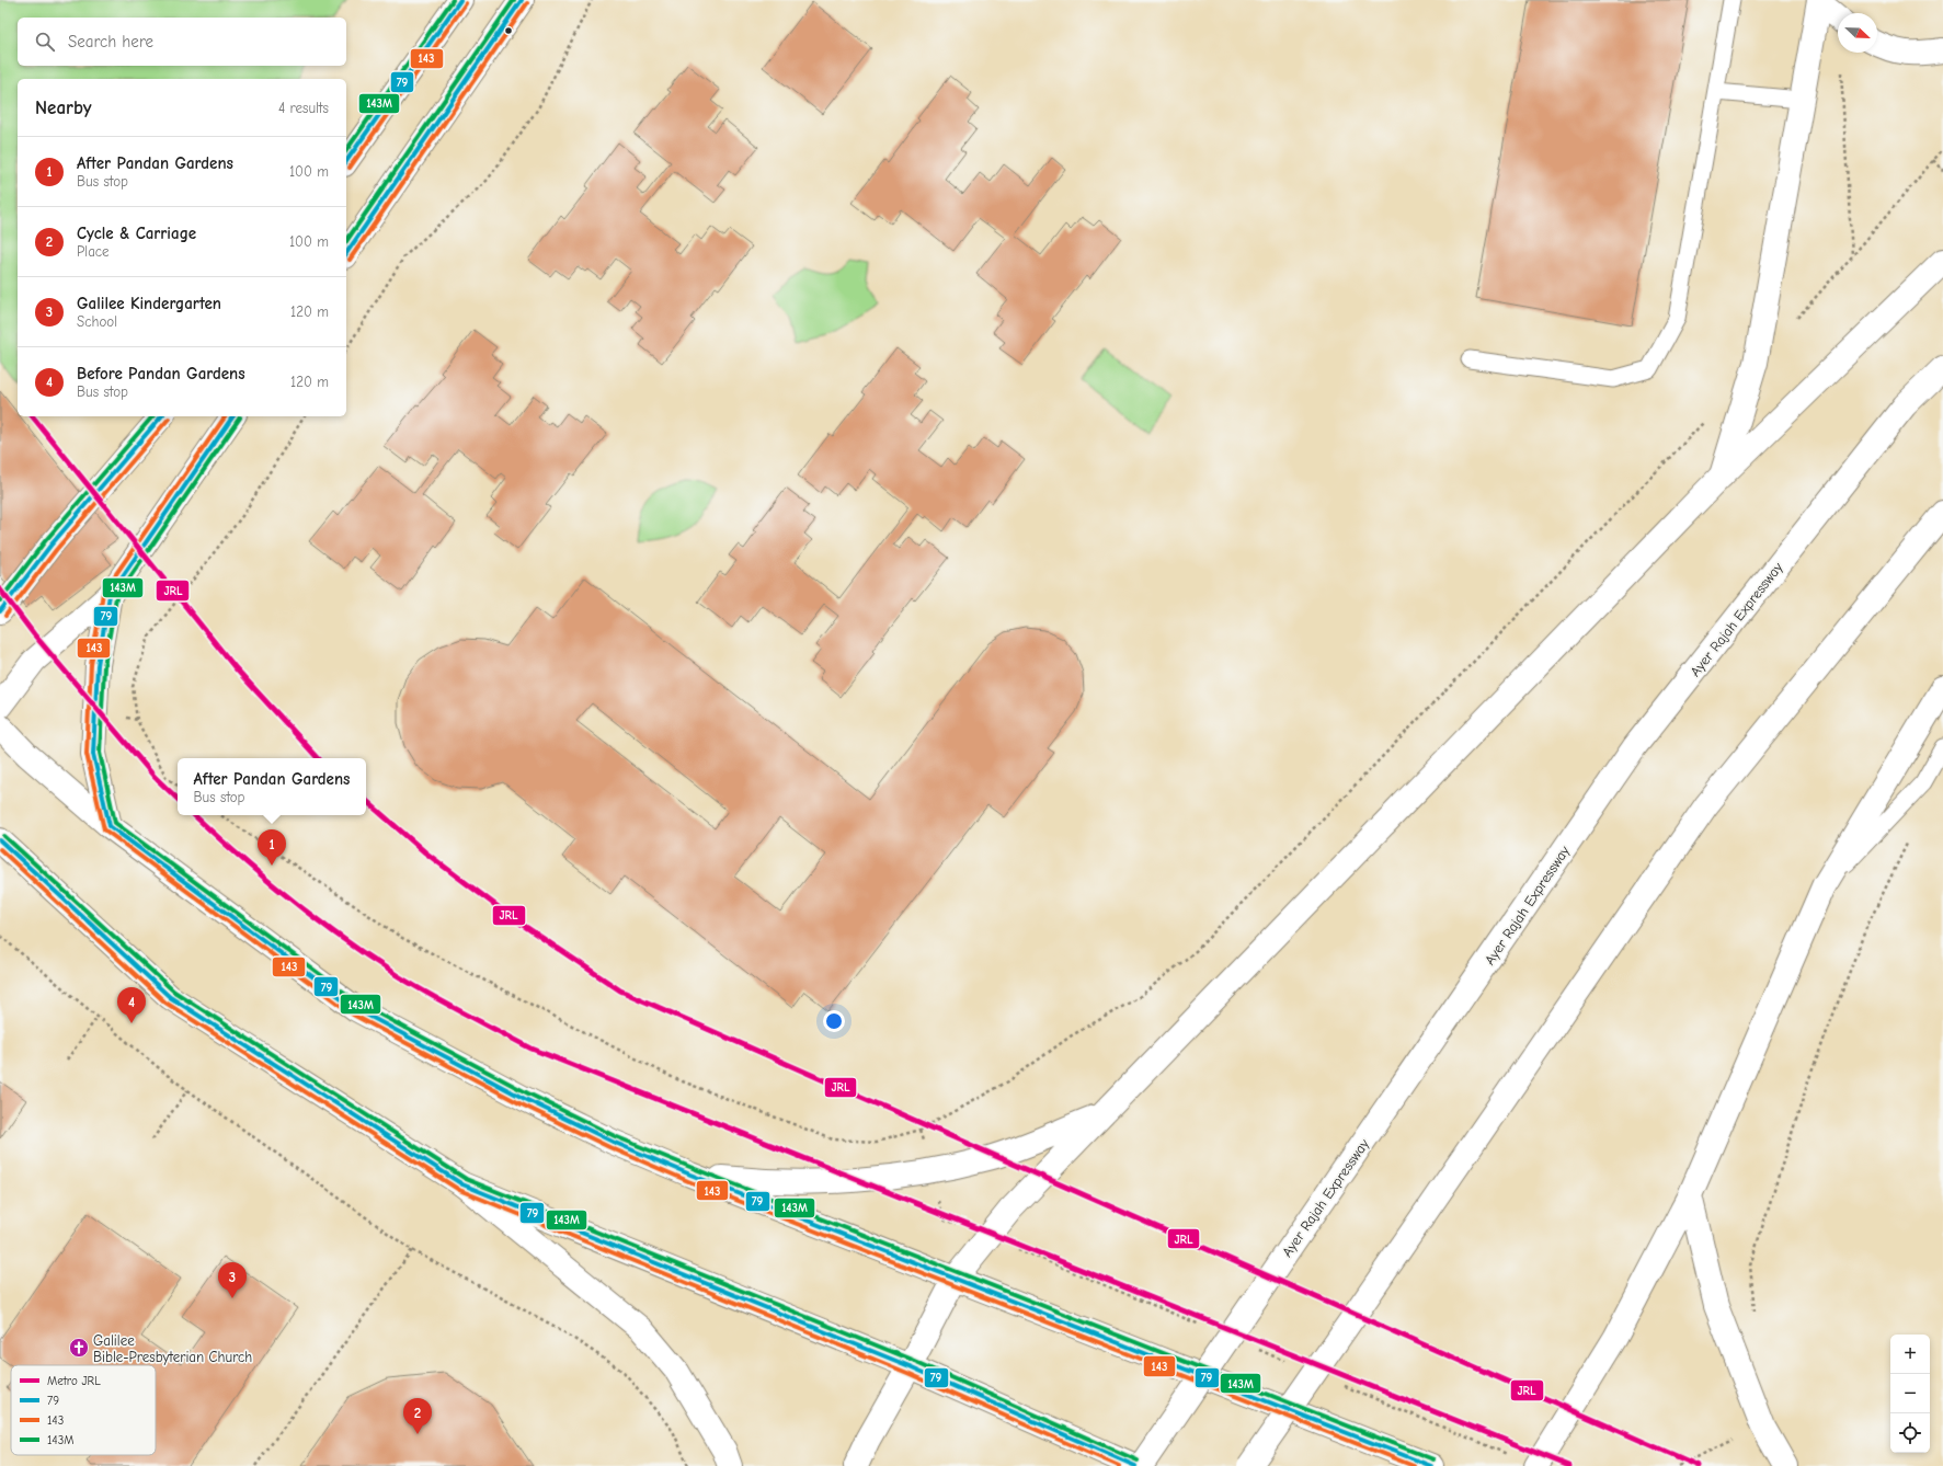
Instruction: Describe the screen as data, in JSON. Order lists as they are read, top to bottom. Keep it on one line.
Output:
{"streets":{"main road":["Ayer Rajah Expressway"]},"places":{"church":["Galilee Bible-Presbyterian Church"]},"lines":["transit line 79","transit line 143M","transit line 143","metro line JRL"],"legend":["Metro JRL","79","143","143M"],"north":"bottom right","page":{"search":"Search here","heading":["Nearby","4 results"],"list":[{"mark":"1","name":"After Pandan Gardens","note":"Bus stop","value":"100 m"},{"mark":"2","name":"Cycle & Carriage","note":"Place","value":"100 m"},{"mark":"3","name":"Galilee Kindergarten","note":"School","value":"120 m"},{"mark":"4","name":"Before Pandan Gardens","note":"Bus stop","value":"120 m"}],"popup":["After Pandan Gardens","Bus stop"],"pins":["1","4","3","2"],"map_buttons":["+","−"]}}
